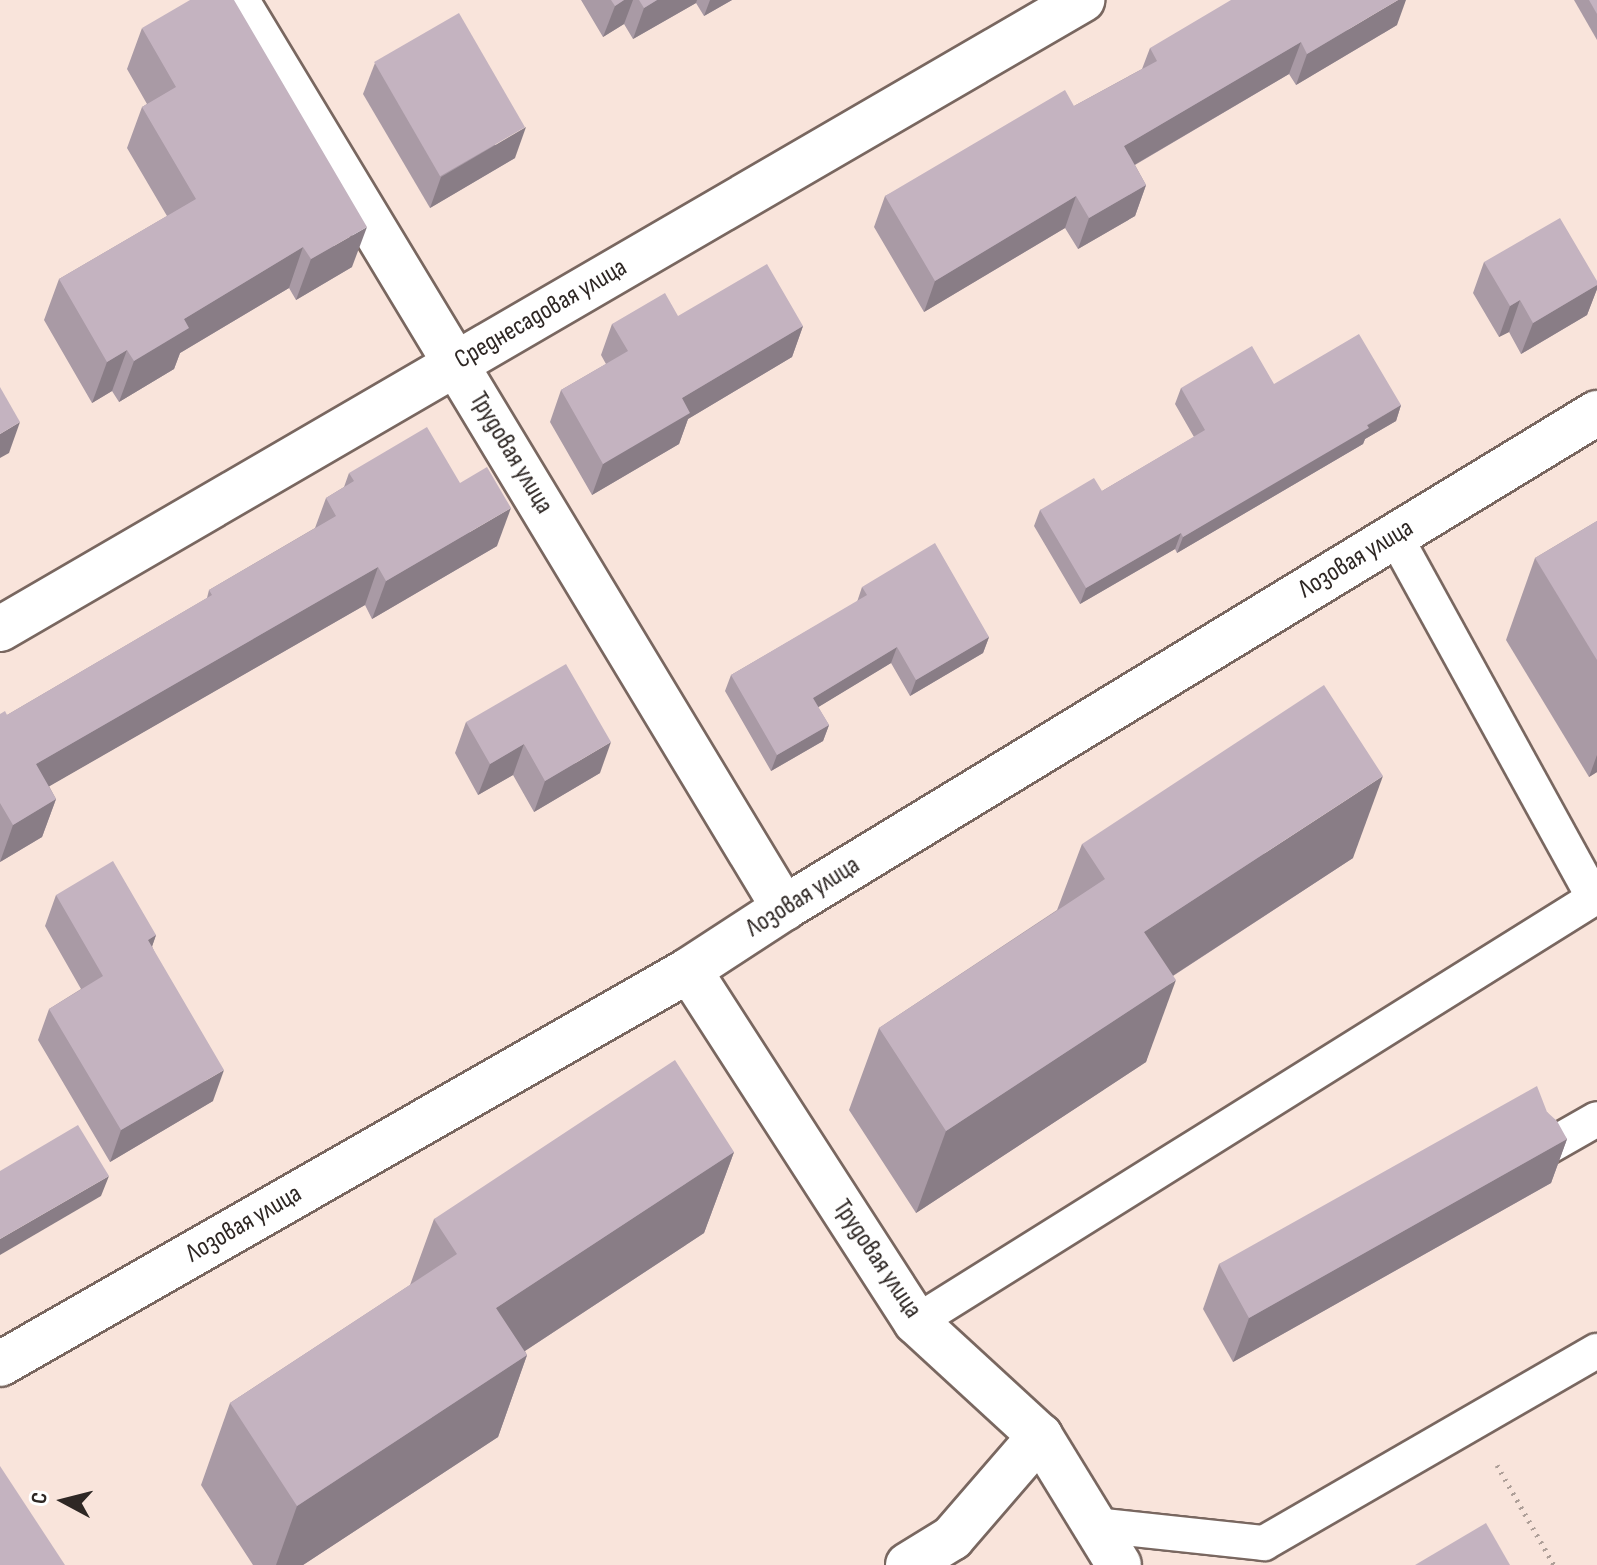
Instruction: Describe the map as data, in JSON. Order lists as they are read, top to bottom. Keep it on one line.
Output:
{"streets":{"street":["Среднесадовая улица","Трудовая улица","Лозовая улица"]},"crossings":[["Среднесадовая улица","Трудовая улица"],["Трудовая улица","Лозовая улица"]],"north":"left"}
